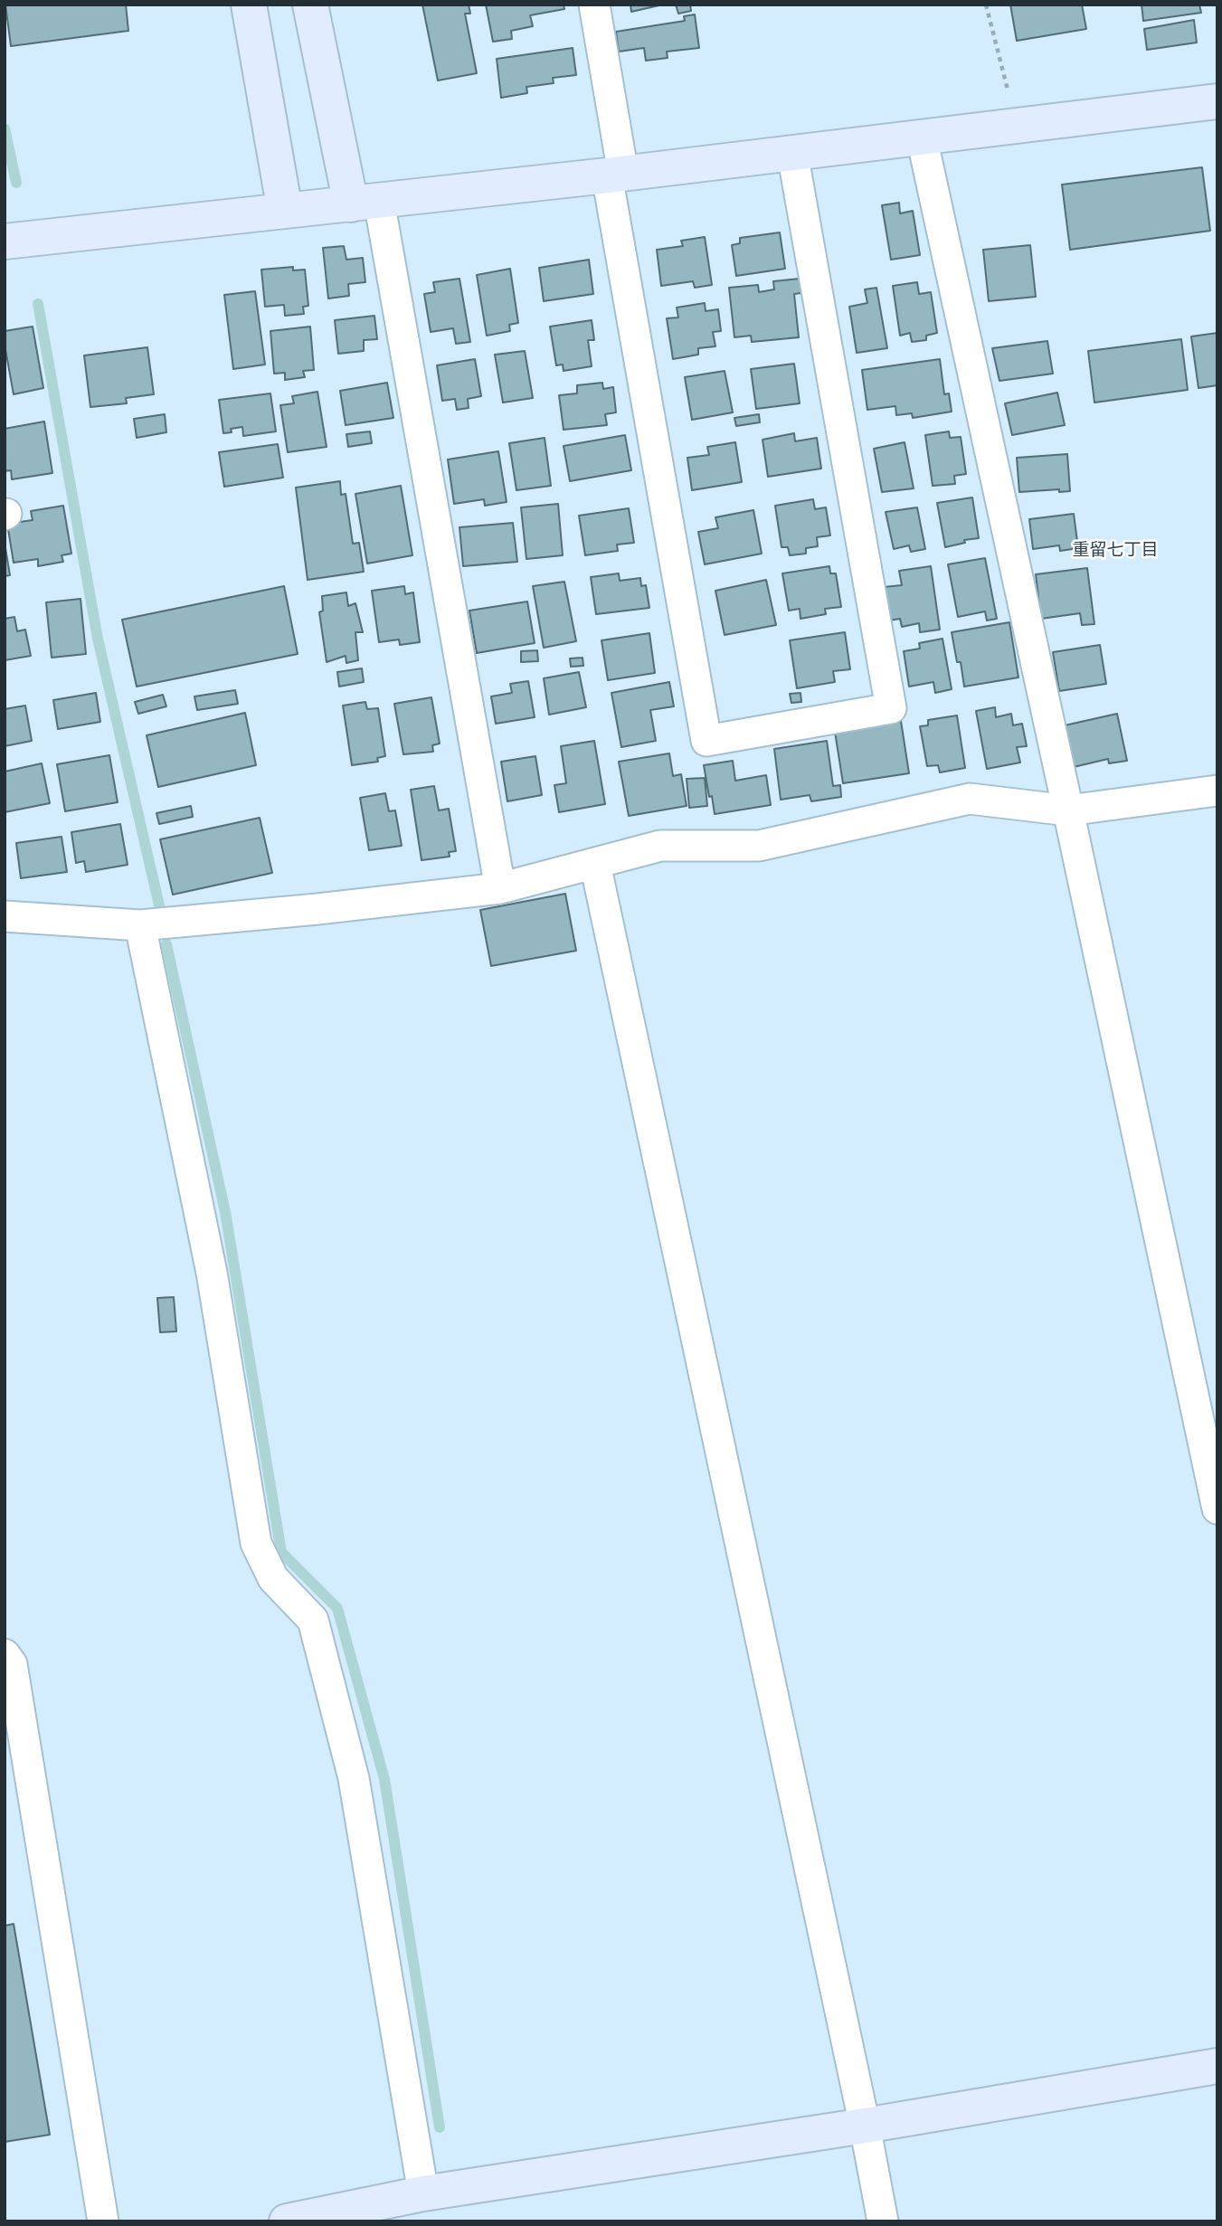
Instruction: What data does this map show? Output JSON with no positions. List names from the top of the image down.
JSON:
{
  "districts": ["重留七丁目"]
}
